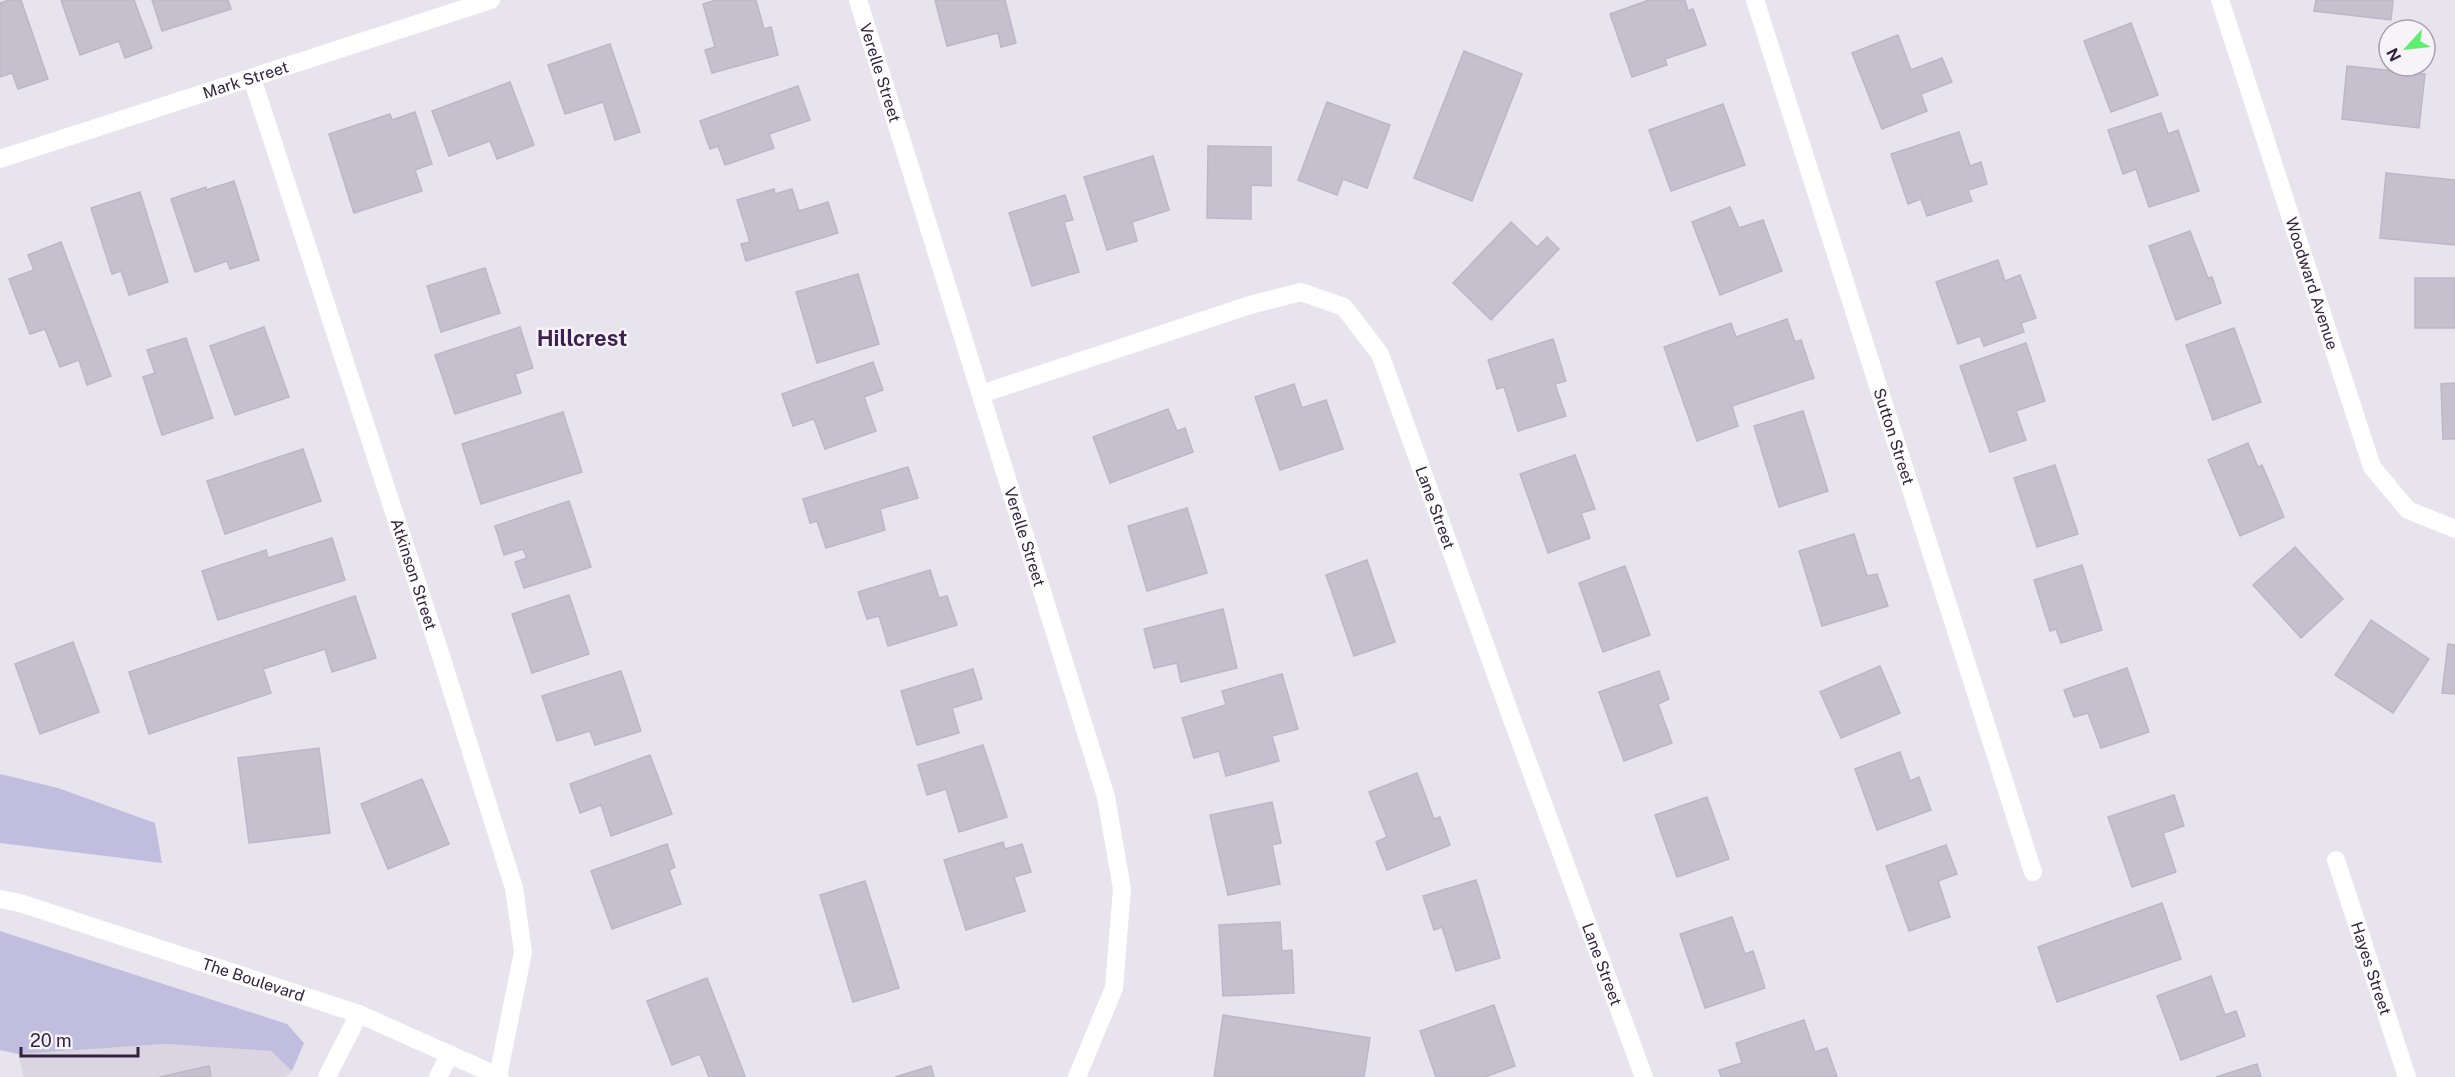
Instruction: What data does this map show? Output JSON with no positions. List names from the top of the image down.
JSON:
{
  "streets": {
    "street": [
      "Verelle Street",
      "Mark Street",
      "Woodward Avenue",
      "Sutton Street",
      "Lane Street",
      "Atkinson Street",
      "Hayes Street",
      "The Boulevard"
    ]
  },
  "crossings": [
    ["Verelle Street", "Lane Street"],
    ["Mark Street", "Atkinson Street"],
    ["Atkinson Street", "The Boulevard"]
  ],
  "districts": ["Hillcrest"],
  "scale_bar": "20 m",
  "north": "bottom left"
}
